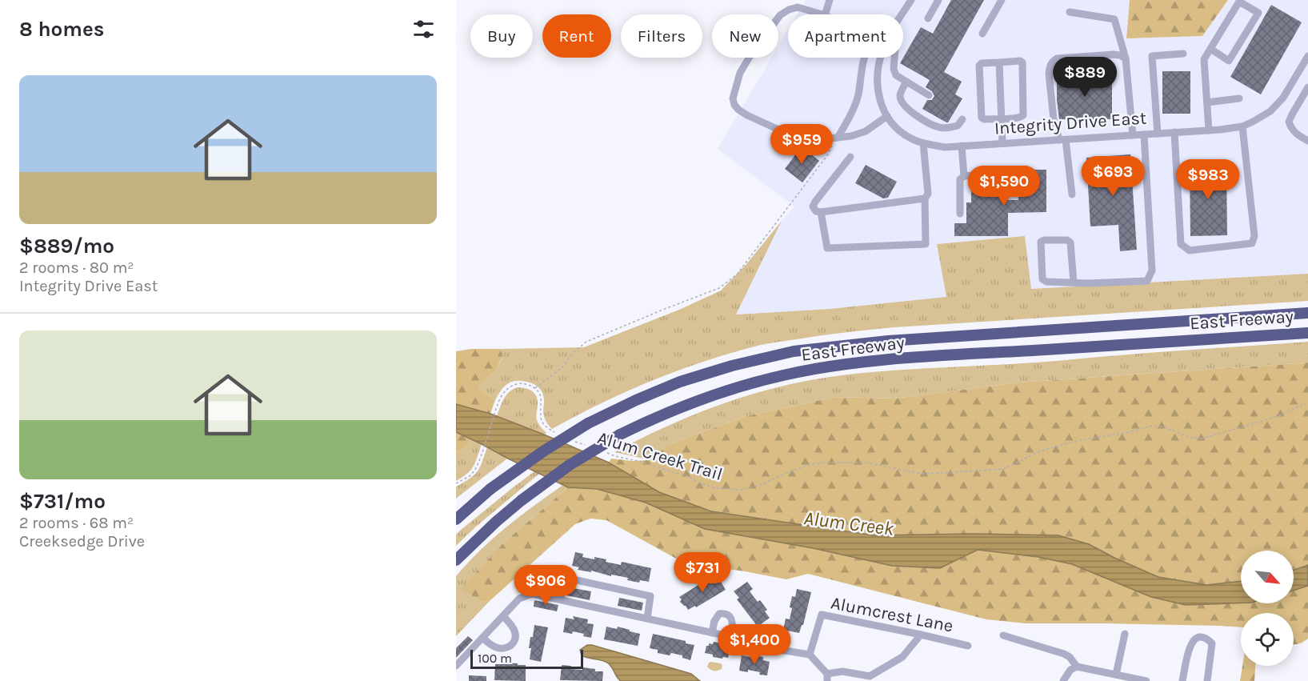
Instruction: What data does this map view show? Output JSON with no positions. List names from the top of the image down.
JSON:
{
  "streets": {
    "highway": ["East Freeway"],
    "street": ["Integrity Drive East", "Alumcrest Lane"],
    "path": ["Alum Creek Trail"]
  },
  "water": ["Alum Creek"],
  "scale_bar": "100 m",
  "north": "bottom right",
  "page": {
    "heading": "8 homes",
    "chip": [
      "Buy",
      "Rent",
      "Filters",
      "New",
      "Apartment"
    ],
    "price": [
      "$889",
      "$959",
      "$693",
      "$983",
      "$1,590",
      "$731",
      "$906",
      "$1,400"
    ],
    "list": [
      {
        "name": "$889/mo",
        "note": "2 rooms · 80 m² · Integrity Drive East"
      },
      {
        "name": "$731/mo",
        "note": "2 rooms · 68 m² · Creeksedge Drive"
      }
    ],
    "scale": "100 m"
  }
}
